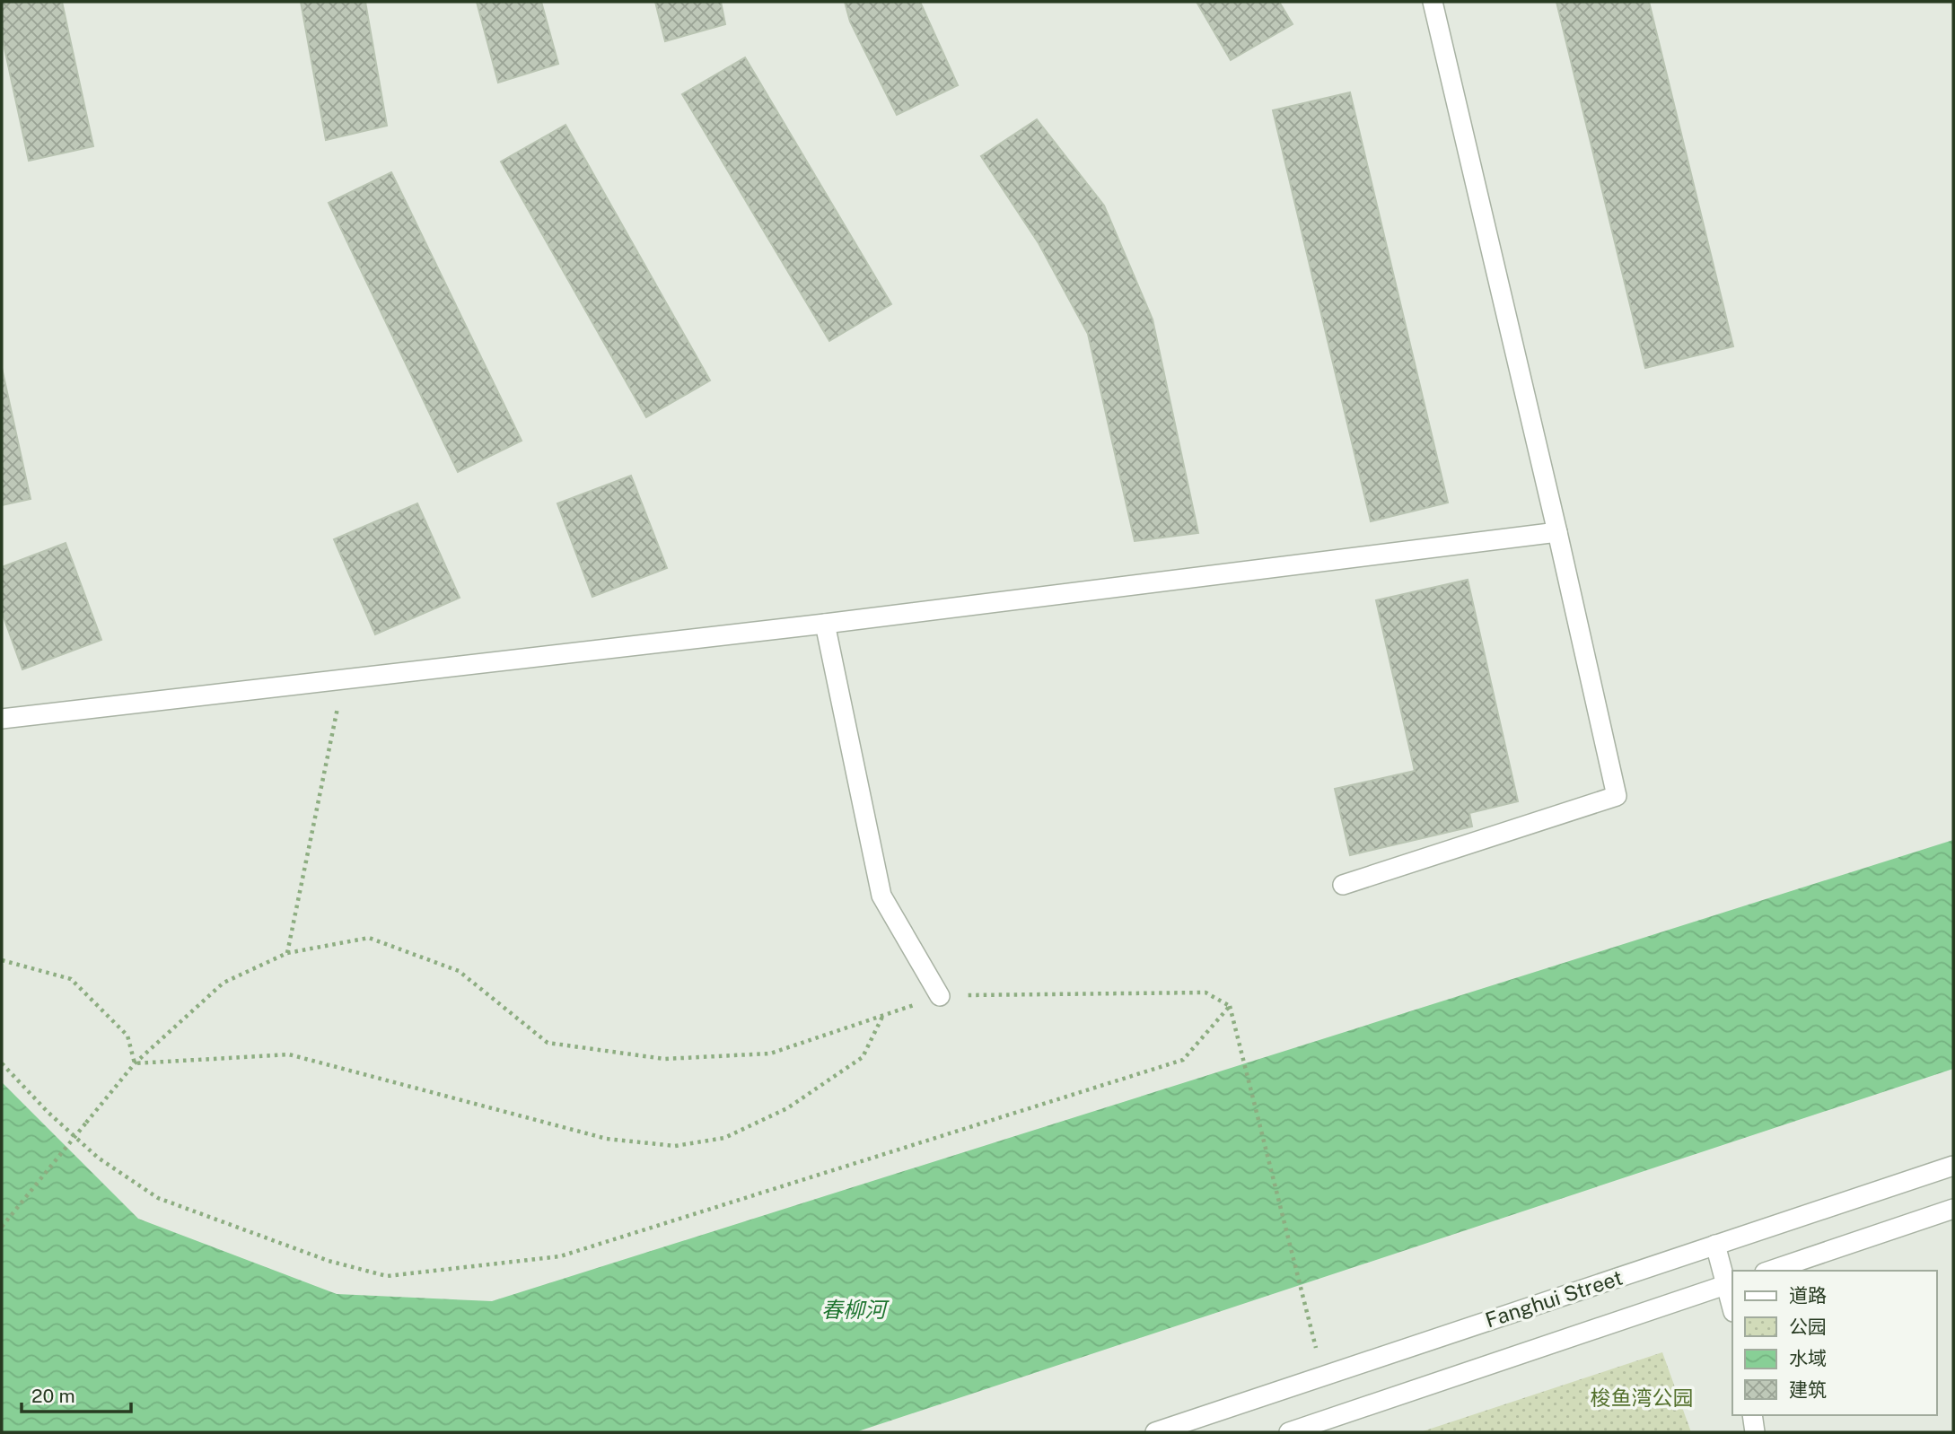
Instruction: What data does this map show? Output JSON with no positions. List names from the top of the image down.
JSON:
{
  "streets": {
    "street": ["Fanghui Street"]
  },
  "water": ["春柳河"],
  "parks": ["梭鱼湾公园"],
  "legend": [
    "道路",
    "公园",
    "水域",
    "建筑"
  ],
  "scale_bar": "20 m"
}
